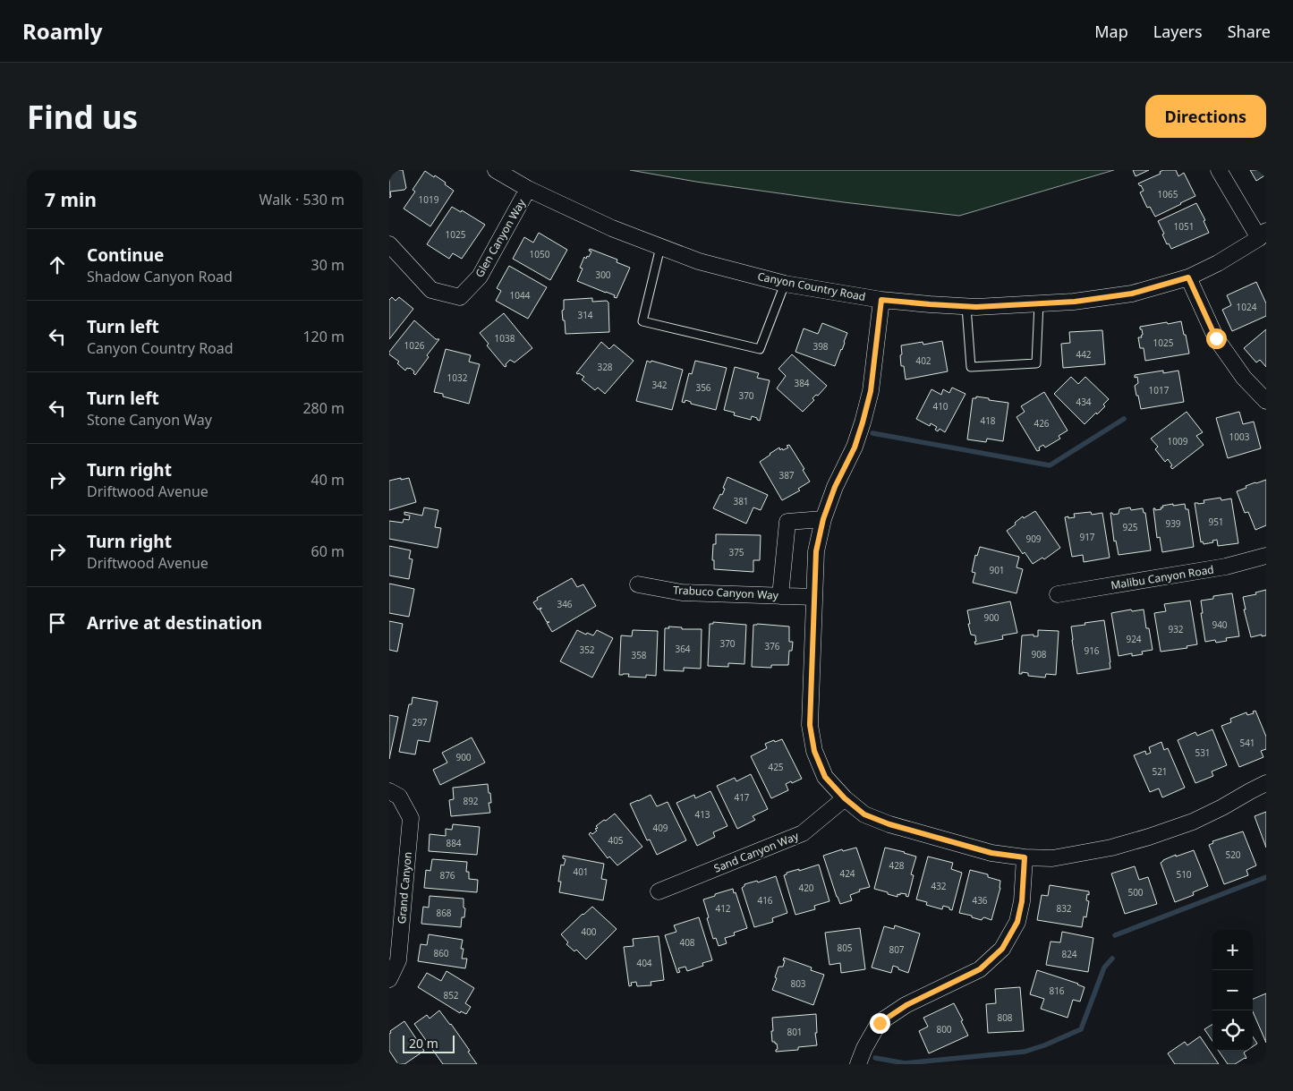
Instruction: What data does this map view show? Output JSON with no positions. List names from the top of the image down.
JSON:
{
  "streets": {
    "street": [
      "Glen Canyon Way",
      "Canyon Country Road",
      "Malibu Canyon Road",
      "Trabuco Canyon Way",
      "Sand Canyon Way",
      "Grand Canyon"
    ]
  },
  "crossings": [
    ["Glen Canyon Way", "Canyon Country Road"]
  ],
  "house_numbers": [
    "1065",
    "1019",
    "1051",
    "1025",
    "1050",
    "300",
    "1044",
    "1024",
    "314",
    "1038",
    "1025",
    "1026",
    "398",
    "442",
    "402",
    "328",
    "1032",
    "384",
    "342",
    "356",
    "1017",
    "370",
    "434",
    "410",
    "418",
    "426",
    "1003",
    "1009",
    "387",
    "381",
    "951",
    "939",
    "925",
    "917",
    "909",
    "375",
    "901",
    "346",
    "900",
    "940",
    "932",
    "924",
    "370",
    "376",
    "364",
    "352",
    "916",
    "908",
    "358",
    "297",
    "541",
    "531",
    "900",
    "425",
    "521",
    "417",
    "892",
    "413",
    "409",
    "405",
    "884",
    "520",
    "428",
    "401",
    "424",
    "510",
    "876",
    "432",
    "420",
    "500",
    "416",
    "436",
    "412",
    "832",
    "868",
    "400",
    "408",
    "805",
    "807",
    "860",
    "824",
    "404",
    "803",
    "816",
    "852",
    "808",
    "800",
    "801"
  ],
  "scale_bar": "20 m",
  "page": {
    "header": "Roamly",
    "nav": ["Map", "Layers", "Share"],
    "buttons": "Directions",
    "title": "Find us",
    "heading": ["7 min", "Walk · 530 m"],
    "list": [
      ["Continue", "Shadow Canyon Road", "30 m"],
      ["Turn left", "Canyon Country Road", "120 m"],
      ["Turn left", "Stone Canyon Way", "280 m"],
      ["Turn right", "Driftwood Avenue", "40 m"],
      ["Turn right", "Driftwood Avenue", "60 m"],
      "Arrive at destination"
    ],
    "map_buttons": ["+", "−"],
    "scale": "20 m"
  }
}
